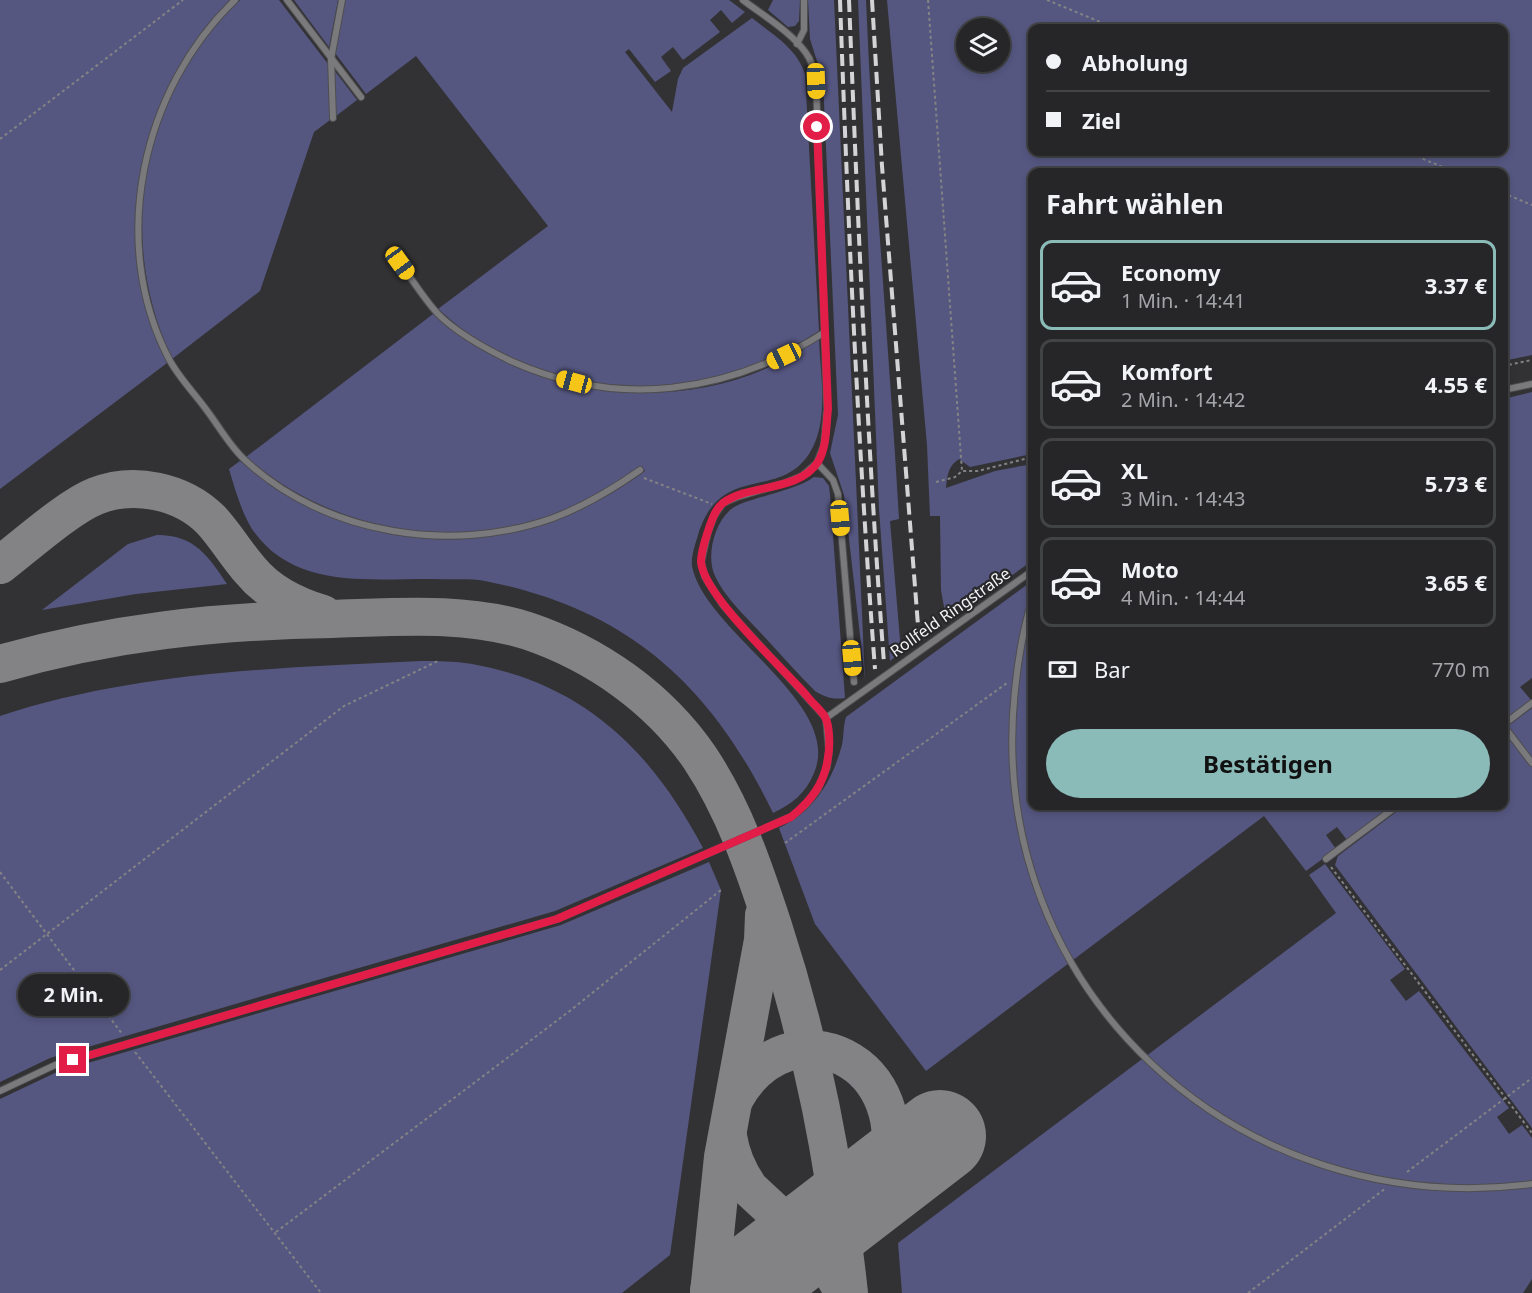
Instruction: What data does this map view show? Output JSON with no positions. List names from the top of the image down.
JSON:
{
  "streets": {
    "lane": ["Rollfeld Ringstraße"]
  },
  "page": {
    "banner": ["Abholung", "Ziel"],
    "heading": "Fahrt wählen",
    "list": [
      {
        "name": "Economy",
        "note": "1 Min. · 14:41",
        "value": "3.37 €"
      },
      {
        "name": "Komfort",
        "note": "2 Min. · 14:42",
        "value": "4.55 €"
      },
      {
        "name": "XL",
        "note": "3 Min. · 14:43",
        "value": "5.73 €"
      },
      {
        "name": "Moto",
        "note": "4 Min. · 14:44",
        "value": "3.65 €"
      }
    ],
    "pay": ["Bar", "770 m"],
    "buttons": "Bestätigen",
    "bubble": "2 Min."
  }
}
